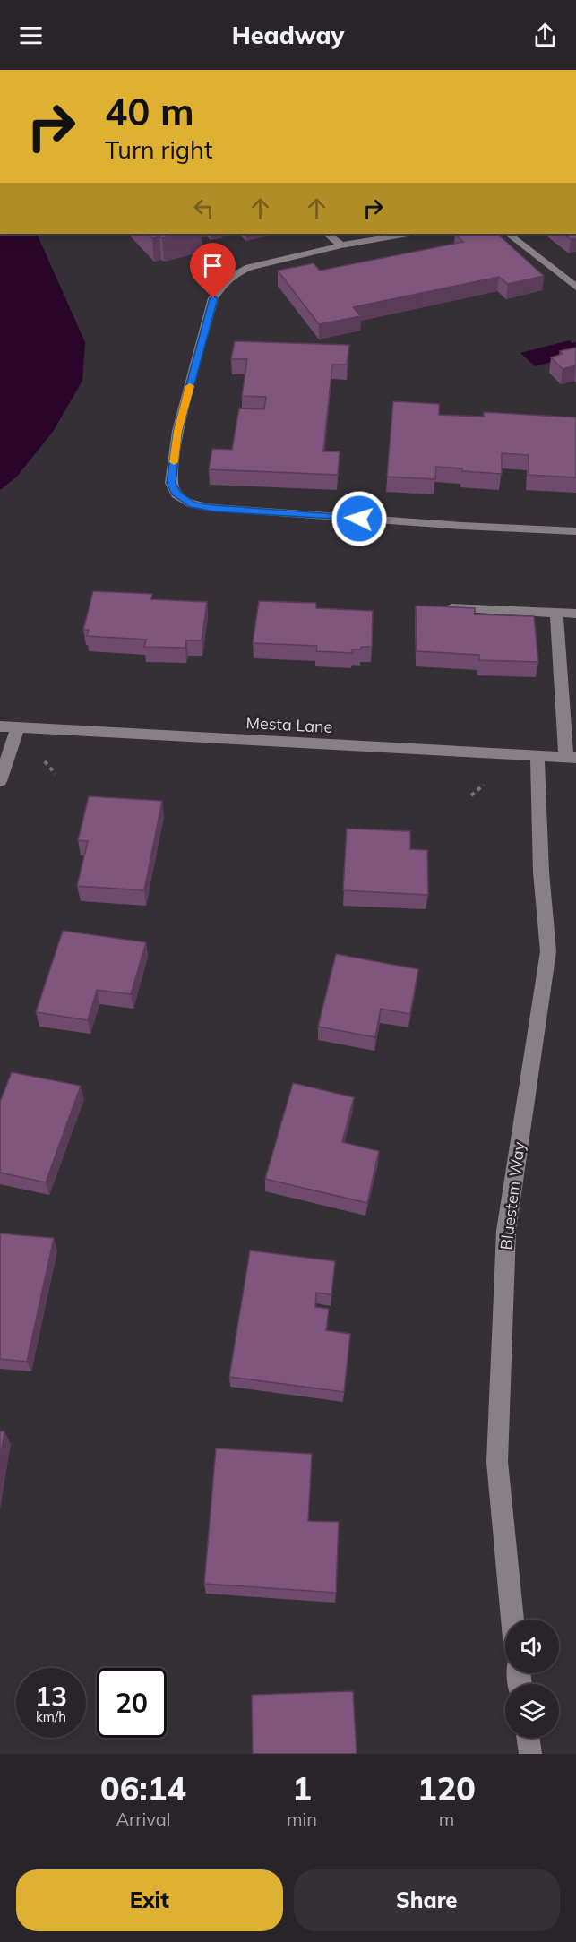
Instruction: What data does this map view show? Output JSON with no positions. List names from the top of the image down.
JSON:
{
  "streets": {
    "street": ["Mesta Lane", "Bluestem Way"]
  },
  "crossings": [
    ["Mesta Lane", "Bluestem Way"]
  ],
  "page": {
    "header": "Headway",
    "turn": ["40 m", "Turn right"],
    "speed": "13 km/h",
    "limit": "20",
    "eta": [
      "06:14",
      "Arrival",
      "1",
      "min",
      "120",
      "m"
    ],
    "buttons": ["Exit", "Share"]
  }
}
